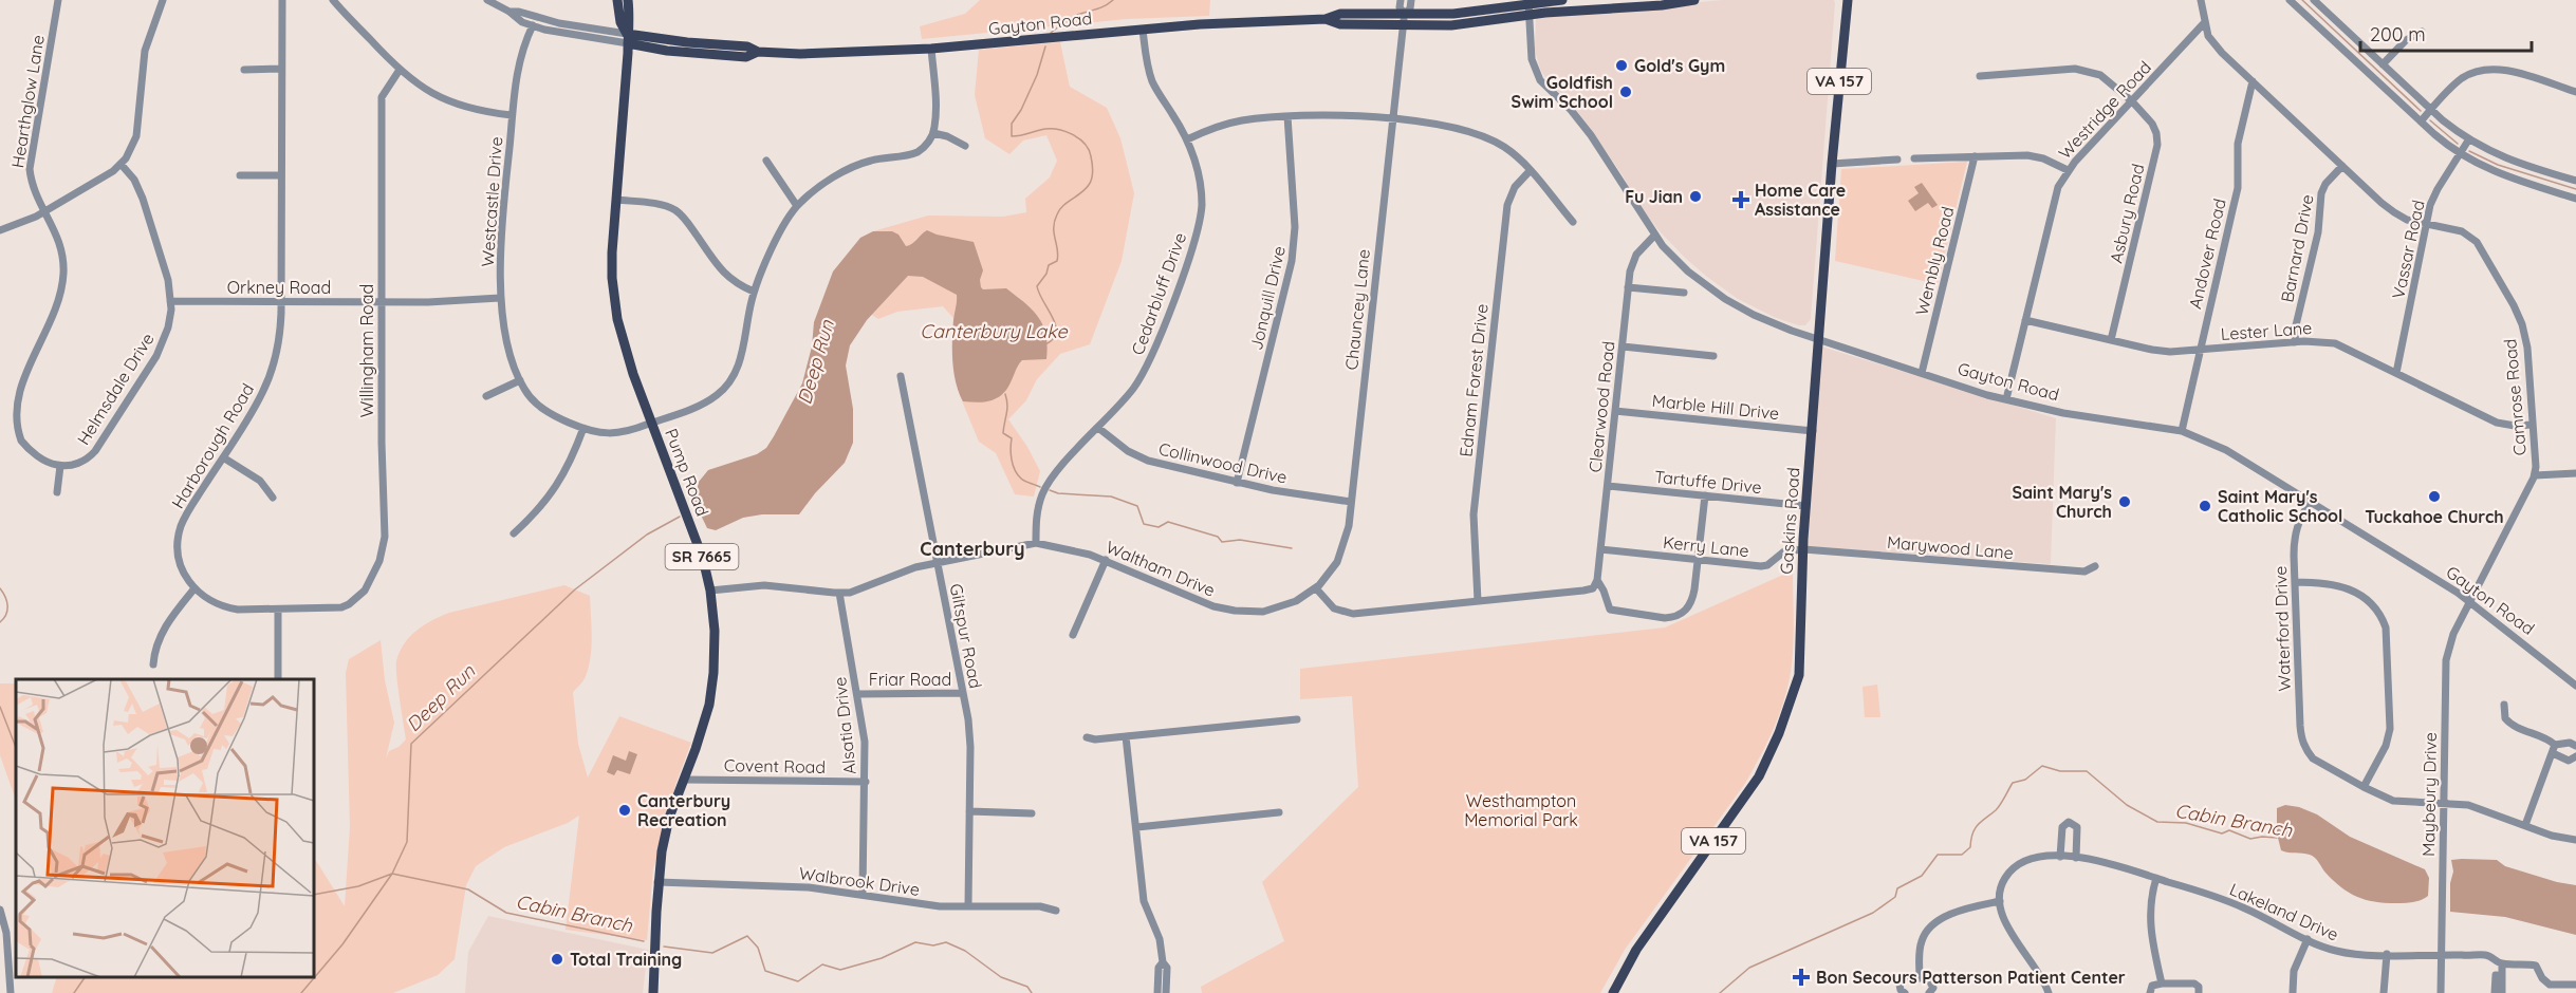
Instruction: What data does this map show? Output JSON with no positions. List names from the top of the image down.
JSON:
{
  "streets": {
    "main road": [
      "Gayton Road",
      "VA 157",
      "Pump Road",
      "Gaskins Road",
      "SR 7665"
    ],
    "street": [
      "Hearthglow Lane",
      "Westridge Road",
      "Westcastle Drive",
      "Asbury Road",
      "Barnard Drive",
      "Vassar Road",
      "Andover Road",
      "Wembly Road",
      "Orkney Road",
      "Cedarbluff Drive",
      "Jonquill Drive",
      "Chauncey Lane",
      "Lester Lane",
      "Willingham Road",
      "Ednam Forest Drive",
      "Helmsdale Drive",
      "Camrose Road",
      "Clearwood Road",
      "Marble Hill Drive",
      "Harborough Road",
      "Collinwood Drive",
      "Tartuffe Drive",
      "Kerry Lane",
      "Marywood Lane",
      "Waltham Drive",
      "Waterford Drive",
      "Giltspur Road",
      "Friar Road",
      "Alsatia Drive",
      "Covent Road",
      "Maybeury Drive",
      "Walbrook Drive",
      "Lakeland Drive"
    ]
  },
  "crossings": [
    ["Gayton Road", "Westridge Road"],
    ["Gayton Road", "Westcastle Drive"],
    ["Gayton Road", "Andover Road"],
    ["Gayton Road", "Wembly Road"],
    ["Gayton Road", "Cedarbluff Drive"],
    ["Gayton Road", "Chauncey Lane"],
    ["Gayton Road", "Camrose Road"],
    ["Gayton Road", "Clearwood Road"],
    ["Gayton Road", "Pump Road"],
    ["Gayton Road", "Gaskins Road"],
    ["Gayton Road", "Waterford Drive"],
    ["Gayton Road", "Maybeury Drive"],
    ["Westridge Road", "Asbury Road"],
    ["Westridge Road", "Lester Lane"],
    ["Westridge Road", "Camrose Road"],
    ["Westcastle Drive", "Orkney Road"],
    ["Westcastle Drive", "Pump Road"],
    ["Asbury Road", "Lester Lane"],
    ["Barnard Drive", "Lester Lane"],
    ["Barnard Drive", "Camrose Road"],
    ["Vassar Road", "Lester Lane"],
    ["Vassar Road", "Camrose Road"],
    ["Andover Road", "Lester Lane"],
    ["Andover Road", "Camrose Road"],
    ["Orkney Road", "Willingham Road"],
    ["Orkney Road", "Helmsdale Drive"],
    ["Orkney Road", "Harborough Road"],
    ["Cedarbluff Drive", "Collinwood Drive"],
    ["Cedarbluff Drive", "Waltham Drive"],
    ["Jonquill Drive", "Collinwood Drive"],
    ["Chauncey Lane", "Collinwood Drive"],
    ["Chauncey Lane", "Waltham Drive"],
    ["Lester Lane", "Camrose Road"],
    ["Willingham Road", "Harborough Road"],
    ["Ednam Forest Drive", "Clearwood Road"],
    ["Camrose Road", "Maybeury Drive"],
    ["Clearwood Road", "Marble Hill Drive"],
    ["Clearwood Road", "Tartuffe Drive"],
    ["Clearwood Road", "Kerry Lane"],
    ["Marble Hill Drive", "Gaskins Road"],
    ["Pump Road", "Waltham Drive"],
    ["Pump Road", "Covent Road"],
    ["Pump Road", "Walbrook Drive"],
    ["Tartuffe Drive", "Gaskins Road"],
    ["Gaskins Road", "Kerry Lane"],
    ["Gaskins Road", "Marywood Lane"],
    ["Kerry Lane", "Marywood Lane"],
    ["Waltham Drive", "Giltspur Road"],
    ["Waltham Drive", "Alsatia Drive"],
    ["Giltspur Road", "Friar Road"],
    ["Giltspur Road", "Walbrook Drive"],
    ["Friar Road", "Alsatia Drive"],
    ["Alsatia Drive", "Covent Road"],
    ["Alsatia Drive", "Walbrook Drive"],
    ["Maybeury Drive", "Lakeland Drive"]
  ],
  "districts": ["Canterbury"],
  "water": ["Canterbury Lake", "Deep Run", "Cabin Branch"],
  "parks": ["Westhampton Memorial Park"],
  "places": {
    "other": [
      "Gold's Gym",
      "Goldfish Swim School",
      "Fu Jian",
      "Tuckahoe Church",
      "Saint Mary's Church",
      "Saint Mary's Catholic School",
      "Canterbury Recreation",
      "Total Training"
    ],
    "health": ["Home Care Assistance", "Bon Secours Patterson Patient Center"]
  },
  "scale_bar": "200 m"
}
